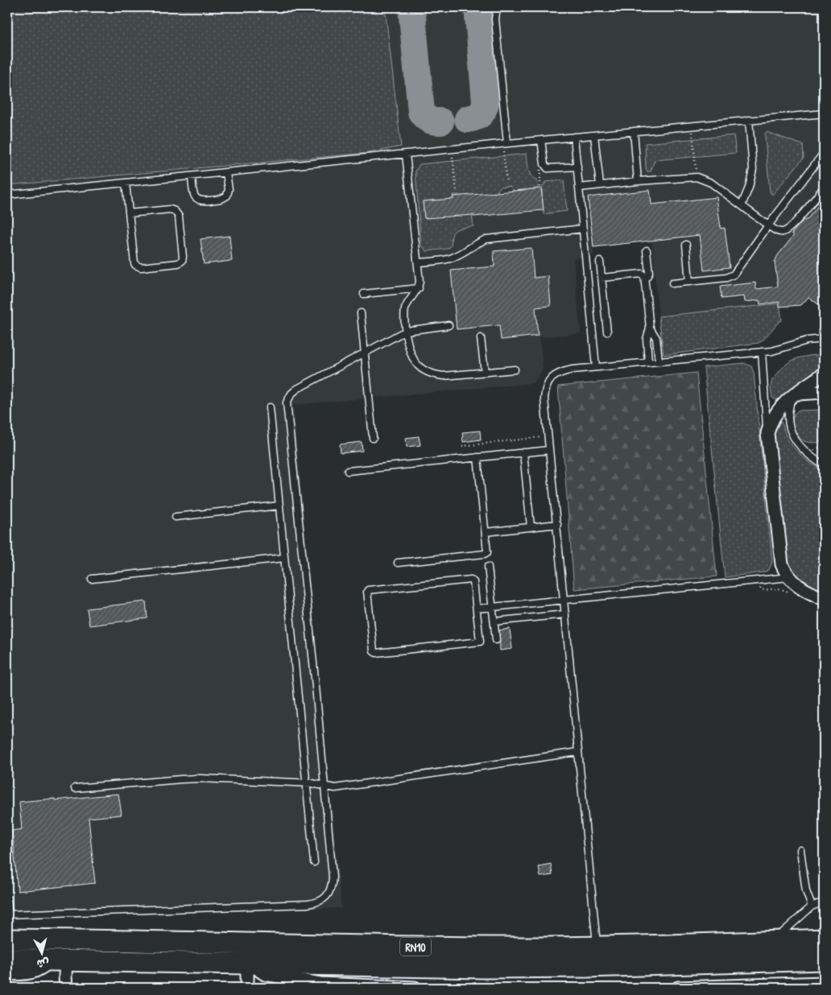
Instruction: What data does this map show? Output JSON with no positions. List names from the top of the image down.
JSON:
{
  "streets": {
    "highway": ["RN10"]
  },
  "north": "bottom"
}
